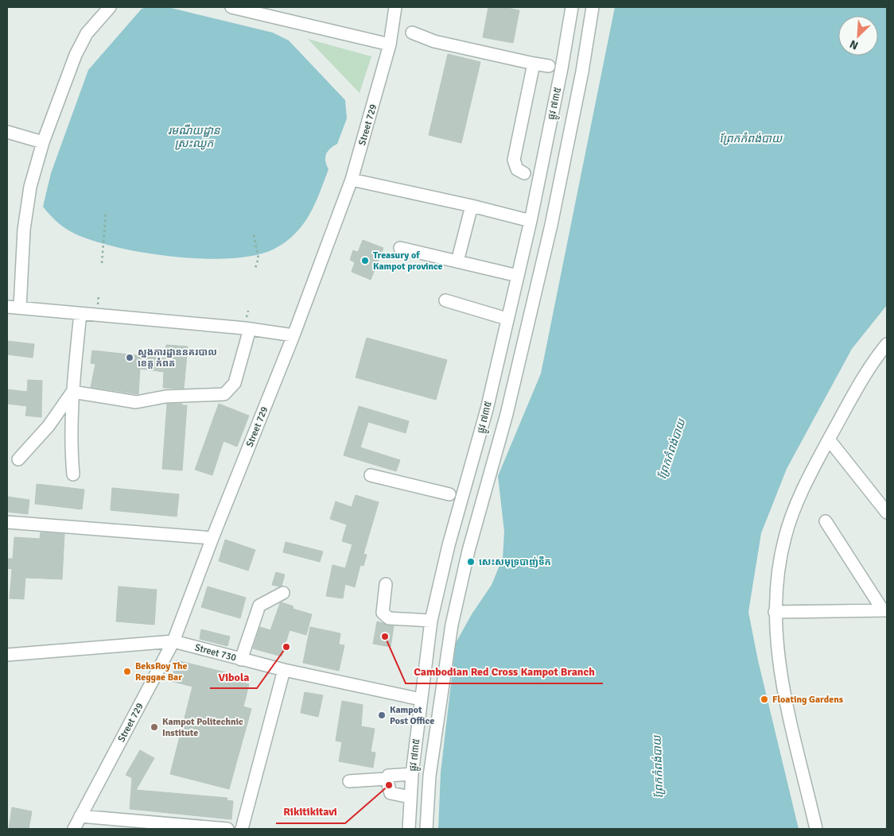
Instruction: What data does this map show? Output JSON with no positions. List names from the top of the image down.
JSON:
{
  "streets": {
    "street": ["ផ្លូវ ៧៣៥", "Street 729", "Street 730"]
  },
  "crossings": [
    ["ផ្លូវ ៧៣៥", "Street 730"],
    ["Street 729", "Street 730"]
  ],
  "water": ["រមណីយដ្ឋាន ស្រះឈូក", "ព្រែកកំពង់បាយ"],
  "places": [
    "Treasury of Kampot province",
    "ស្នងការដ្ឋាននគរបាល ខេត្ត កំពត",
    "សេះសមុទ្របាញ់ទឹក",
    "Cambodian Red Cross Kampot Branch",
    "Vibola",
    "BeksRoy The Reggae Bar",
    "Floating Gardens",
    "Kampot Post Office",
    "Kampot Politechnic Institute",
    "Rikitikitavi"
  ],
  "north": "bottom left"
}
